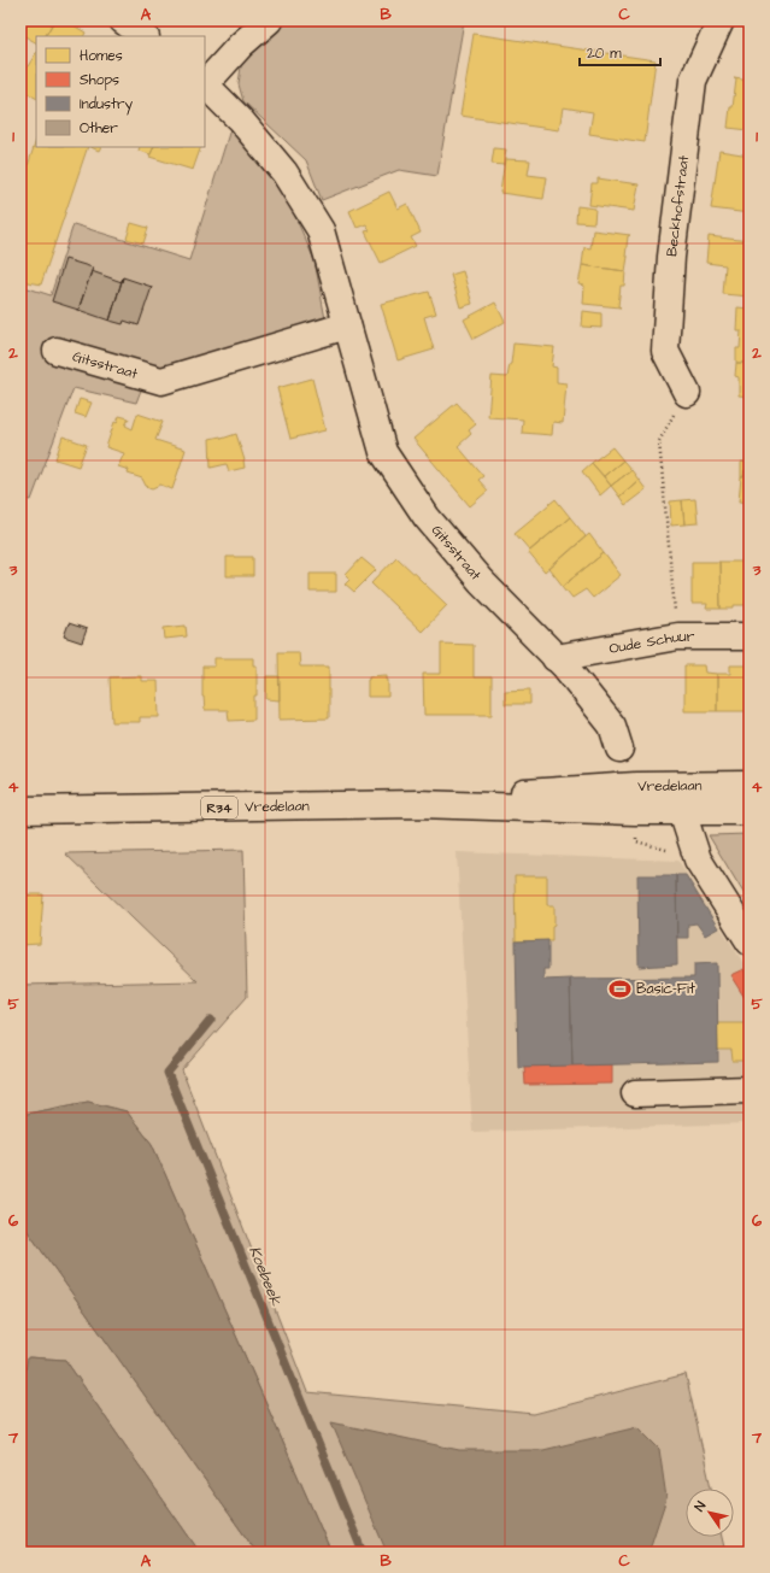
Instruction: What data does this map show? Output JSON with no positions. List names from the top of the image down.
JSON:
{
  "streets": {
    "street": [
      "Beckhofstraat",
      "Gitsstraat",
      "Oude Schuur",
      "Vredelaan",
      "R34"
    ]
  },
  "crossings": [
    ["Gitsstraat", "Oude Schuur"]
  ],
  "water": ["Koebeek"],
  "places": {
    "sports": ["Basic-Fit"]
  },
  "legend": [
    "Homes",
    "Shops",
    "Industry",
    "Other"
  ],
  "scale_bar": "20 m",
  "north": "top left",
  "grid": {
    "columns": ["A", "B", "C"],
    "rows": [
      "1",
      "2",
      "3",
      "4",
      "5",
      "6",
      "7"
    ]
  }
}
